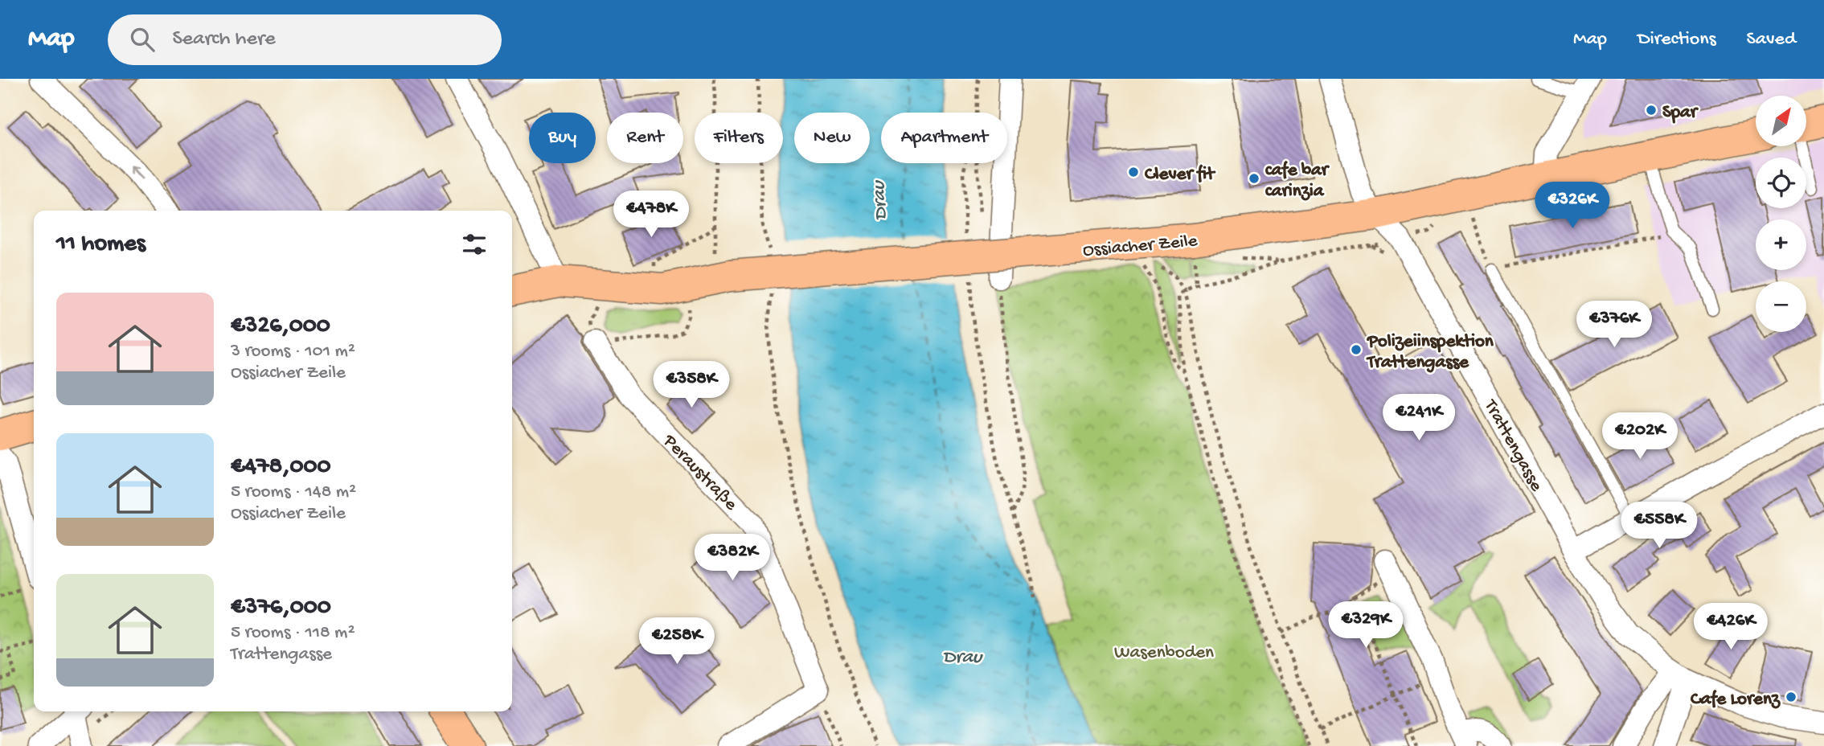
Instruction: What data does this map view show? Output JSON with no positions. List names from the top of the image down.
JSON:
{
  "streets": {
    "main road": ["Ossiacher Zeile"],
    "street": ["Trattengasse", "Peraustraße"]
  },
  "crossings": [
    ["Ossiacher Zeile", "Trattengasse"]
  ],
  "water": ["Drau"],
  "parks": ["Wasenboden"],
  "places": [
    "Spar",
    "Clever fit",
    "cafe bar carinzia",
    "Polizeiinspektion Trattengasse",
    "Cafe Lorenz"
  ],
  "north": "top right",
  "page": {
    "header": "Map",
    "search": "Search here",
    "nav": ["Map", "Directions", "Saved"],
    "map_buttons": ["+", "−"],
    "chip": [
      "Buy",
      "Rent",
      "Filters",
      "New",
      "Apartment"
    ],
    "price": [
      "€326K",
      "€478K",
      "€376K",
      "€358K",
      "€241K",
      "€202K",
      "€558K",
      "€382K",
      "€329K",
      "€426K",
      "€258K"
    ],
    "heading": "11 homes",
    "list": [
      {
        "name": "€326,000",
        "note": "3 rooms · 101 m² · Ossiacher Zeile"
      },
      {
        "name": "€478,000",
        "note": "5 rooms · 148 m² · Ossiacher Zeile"
      },
      {
        "name": "€376,000",
        "note": "5 rooms · 118 m² · Trattengasse"
      }
    ]
  }
}
